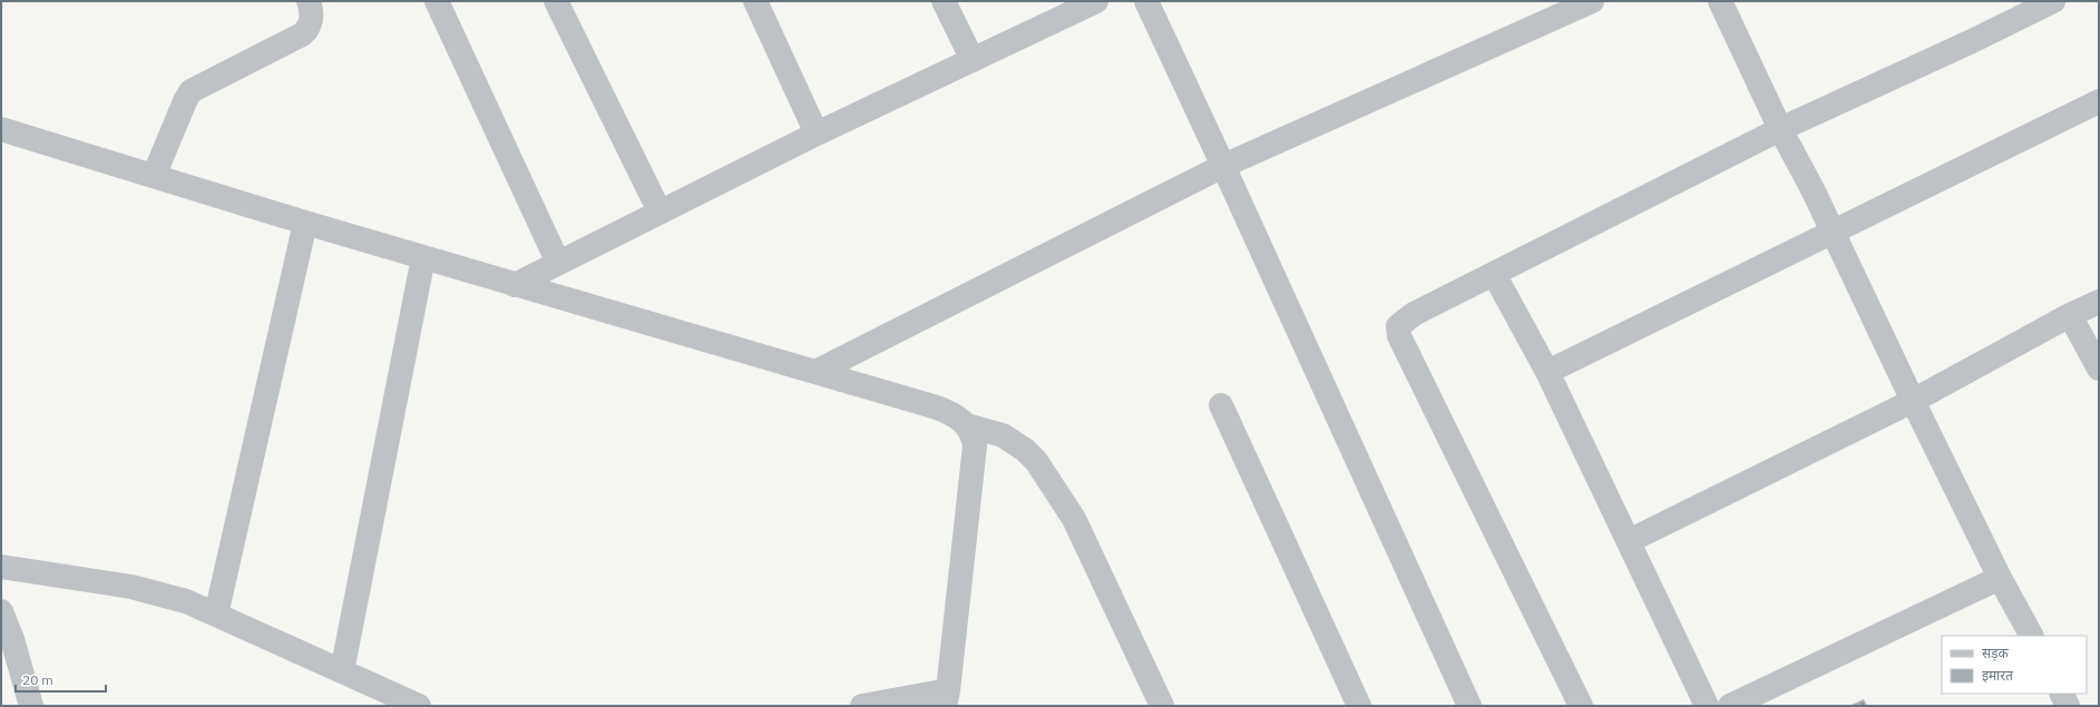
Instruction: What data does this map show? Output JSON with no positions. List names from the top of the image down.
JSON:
{
  "legend": ["सड़क", "इमारत"],
  "scale_bar": "20 m"
}
